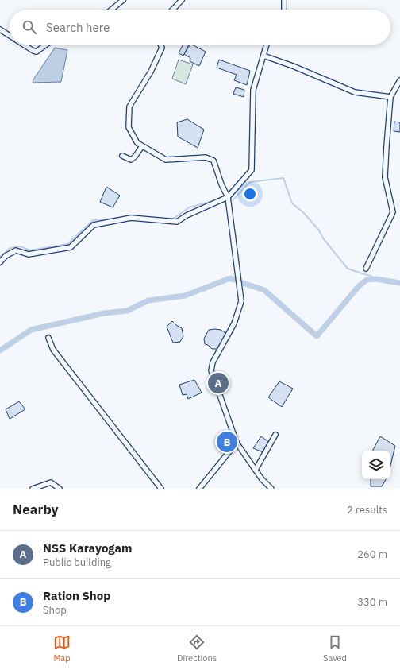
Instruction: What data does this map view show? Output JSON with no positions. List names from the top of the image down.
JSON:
{
  "page": {
    "search": "Search here",
    "pins": ["A", "B"],
    "heading": ["Nearby", "2 results"],
    "list": [
      {
        "mark": "A",
        "name": "NSS Karayogam",
        "note": "Public building",
        "value": "260 m"
      },
      {
        "mark": "B",
        "name": "Ration Shop",
        "note": "Shop",
        "value": "330 m"
      }
    ],
    "nav": ["Map", "Directions", "Saved"]
  }
}
